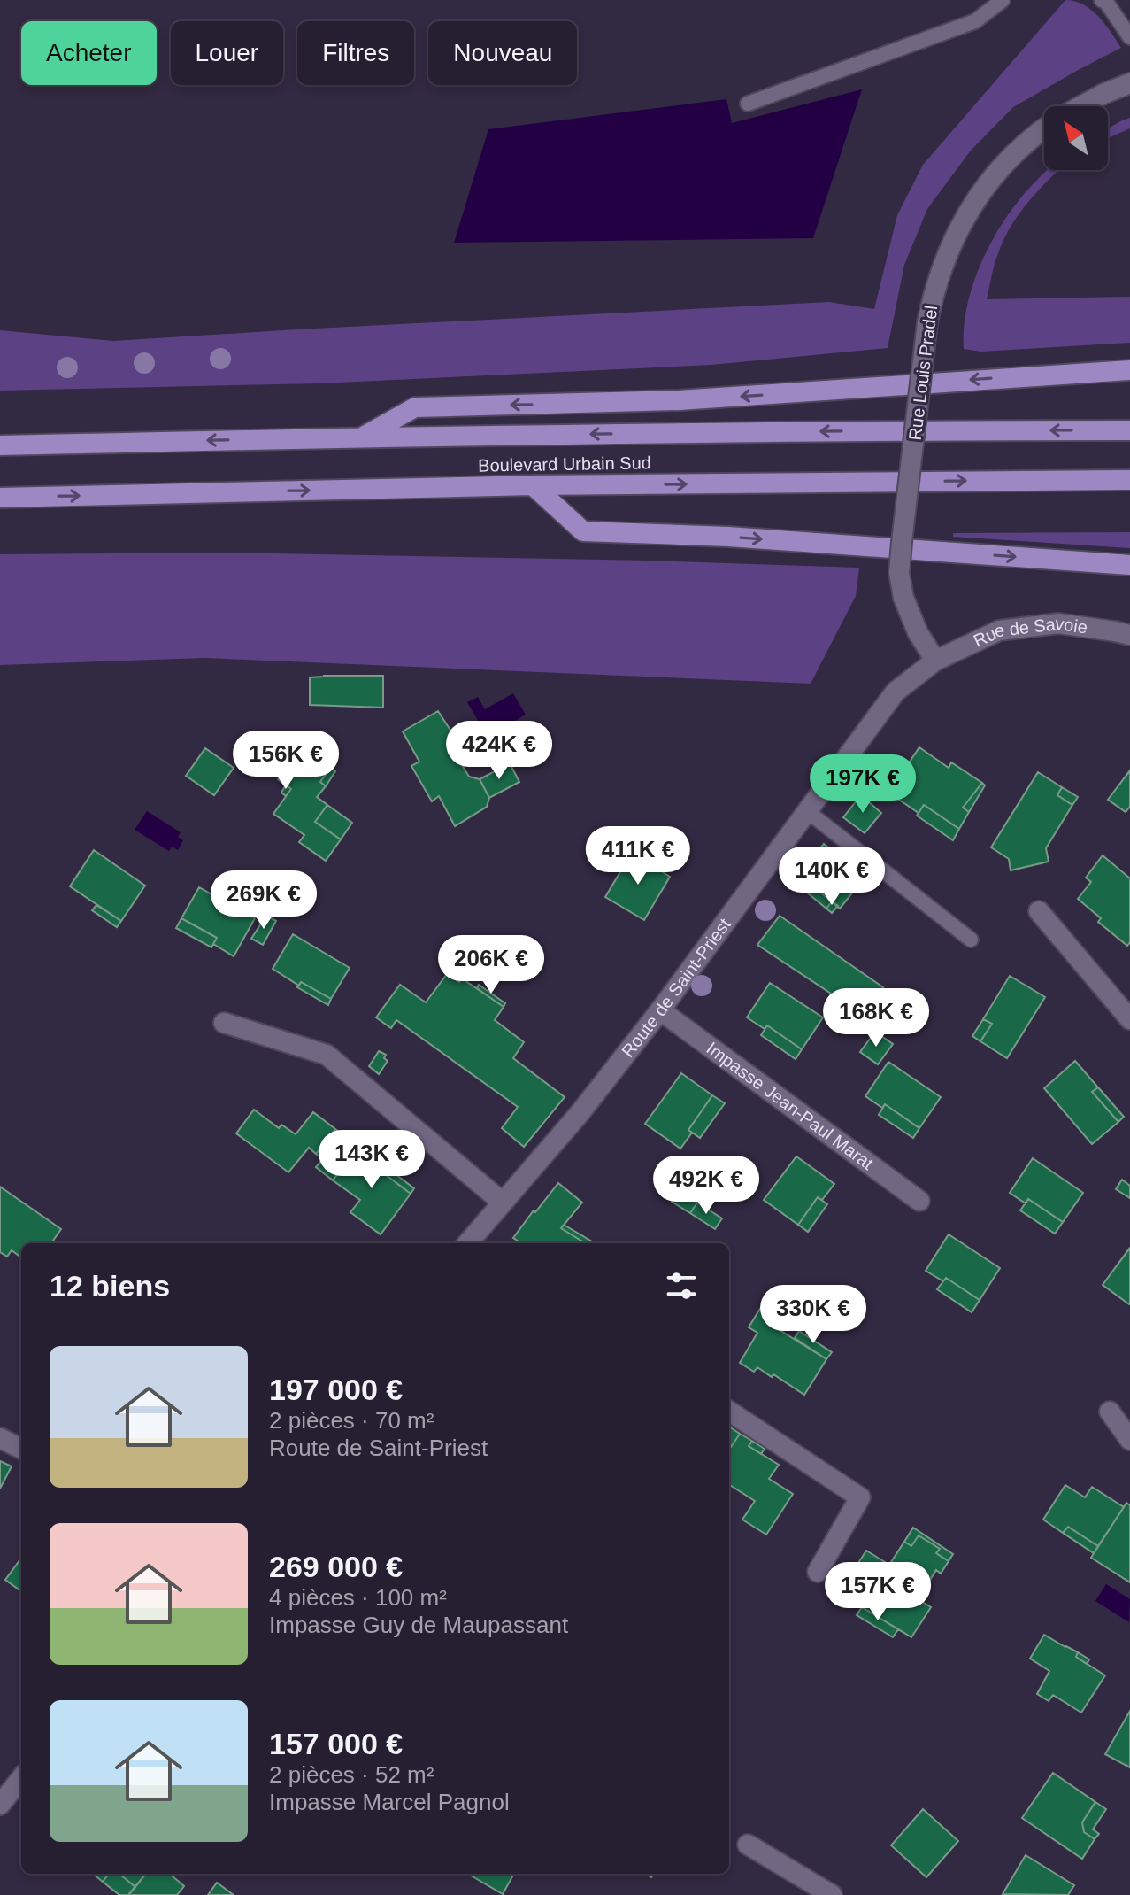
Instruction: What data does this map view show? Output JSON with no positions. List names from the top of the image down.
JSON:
{
  "streets": {
    "highway": ["Boulevard Urbain Sud"],
    "street": [
      "Rue Louis Pradel",
      "Rue de Savoie",
      "Route de Saint-Priest",
      "Impasse Jean-Paul Marat"
    ]
  },
  "crossings": [
    ["Rue Louis Pradel", "Rue de Savoie"],
    ["Rue Louis Pradel", "Route de Saint-Priest"],
    ["Rue de Savoie", "Route de Saint-Priest"],
    ["Route de Saint-Priest", "Impasse Jean-Paul Marat"]
  ],
  "north": "top left",
  "page": {
    "chip": [
      "Acheter",
      "Louer",
      "Filtres",
      "Nouveau"
    ],
    "price": [
      "424K €",
      "156K €",
      "197K €",
      "411K €",
      "140K €",
      "269K €",
      "206K €",
      "168K €",
      "143K €",
      "492K €",
      "330K €",
      "157K €"
    ],
    "heading": "12 biens",
    "list": [
      {
        "name": "197 000 €",
        "note": "2 pièces · 70 m² · Route de Saint-Priest"
      },
      {
        "name": "269 000 €",
        "note": "4 pièces · 100 m² · Impasse Guy de Maupassant"
      },
      {
        "name": "157 000 €",
        "note": "2 pièces · 52 m² · Impasse Marcel Pagnol"
      }
    ]
  }
}
